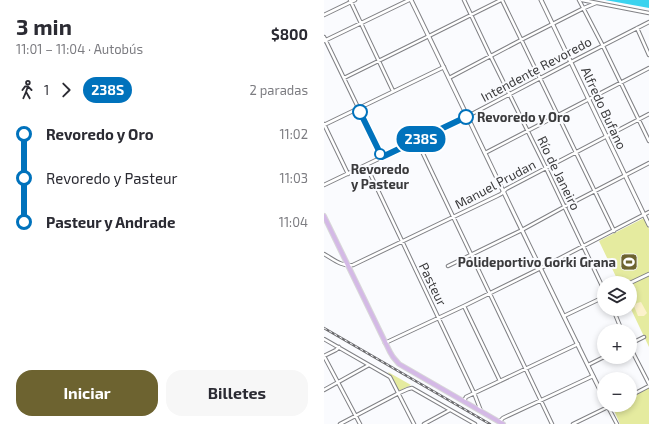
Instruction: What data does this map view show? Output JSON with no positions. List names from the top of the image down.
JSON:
{
  "streets": {
    "street": [
      "Intendente Revoredo",
      "Alfredo Bufano",
      "Río de Janeiro",
      "Manuel Prudan",
      "Pasteur"
    ]
  },
  "crossings": [
    ["Intendente Revoredo", "Alfredo Bufano"],
    ["Intendente Revoredo", "Río de Janeiro"],
    ["Intendente Revoredo", "Pasteur"],
    ["Alfredo Bufano", "Manuel Prudan"],
    ["Río de Janeiro", "Manuel Prudan"],
    ["Manuel Prudan", "Pasteur"]
  ],
  "places": {
    "other": ["Revoredo y Oro", "Revoredo y Pasteur"],
    "sports": ["Polideportivo Gorki Grana"]
  },
  "lines": ["bus line 238S"],
  "page": {
    "heading": ["3 min", "11:01 – 11:04 · Autobús", "$800"],
    "on_map": "238S",
    "legs": ["1", "238S", "2 paradas"],
    "list": [
      {
        "name": "Revoredo y Oro",
        "value": "11:02"
      },
      {
        "name": "Revoredo y Pasteur",
        "value": "11:03"
      },
      {
        "name": "Pasteur y Andrade",
        "value": "11:04"
      }
    ],
    "map_buttons": ["+", "−"],
    "buttons": ["Iniciar", "Billetes"]
  }
}
